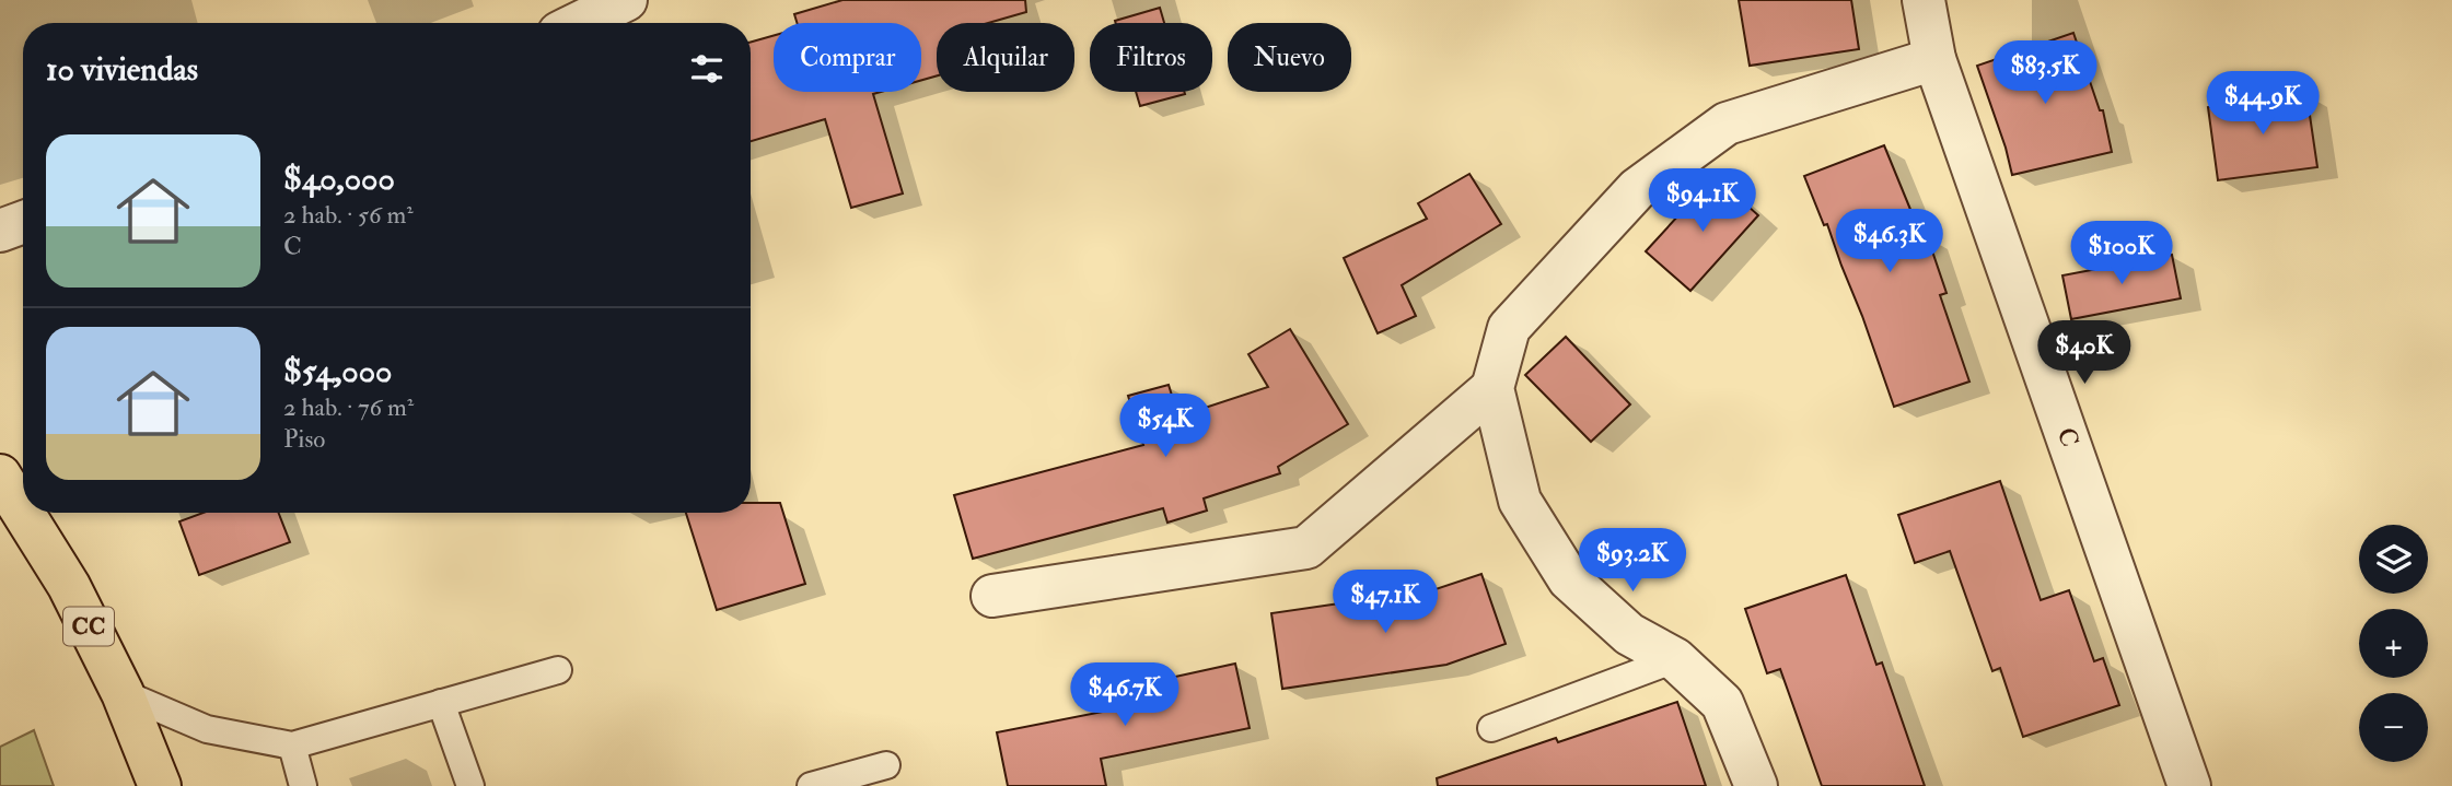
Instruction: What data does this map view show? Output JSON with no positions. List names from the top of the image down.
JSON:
{
  "streets": {
    "main road": ["CC"],
    "street": ["C"]
  },
  "page": {
    "chip": [
      "Comprar",
      "Alquilar",
      "Filtros",
      "Nuevo"
    ],
    "heading": "10 viviendas",
    "price": [
      "$83.5K",
      "$44.9K",
      "$94.1K",
      "$46.3K",
      "$100K",
      "$40K",
      "$54K",
      "$93.2K",
      "$47.1K",
      "$46.7K"
    ],
    "list": [
      {
        "name": "$40,000",
        "note": "2 hab. · 56 m² · C"
      },
      {
        "name": "$54,000",
        "note": "2 hab. · 76 m² · Piso"
      }
    ],
    "map_buttons": ["+", "−"]
  }
}
